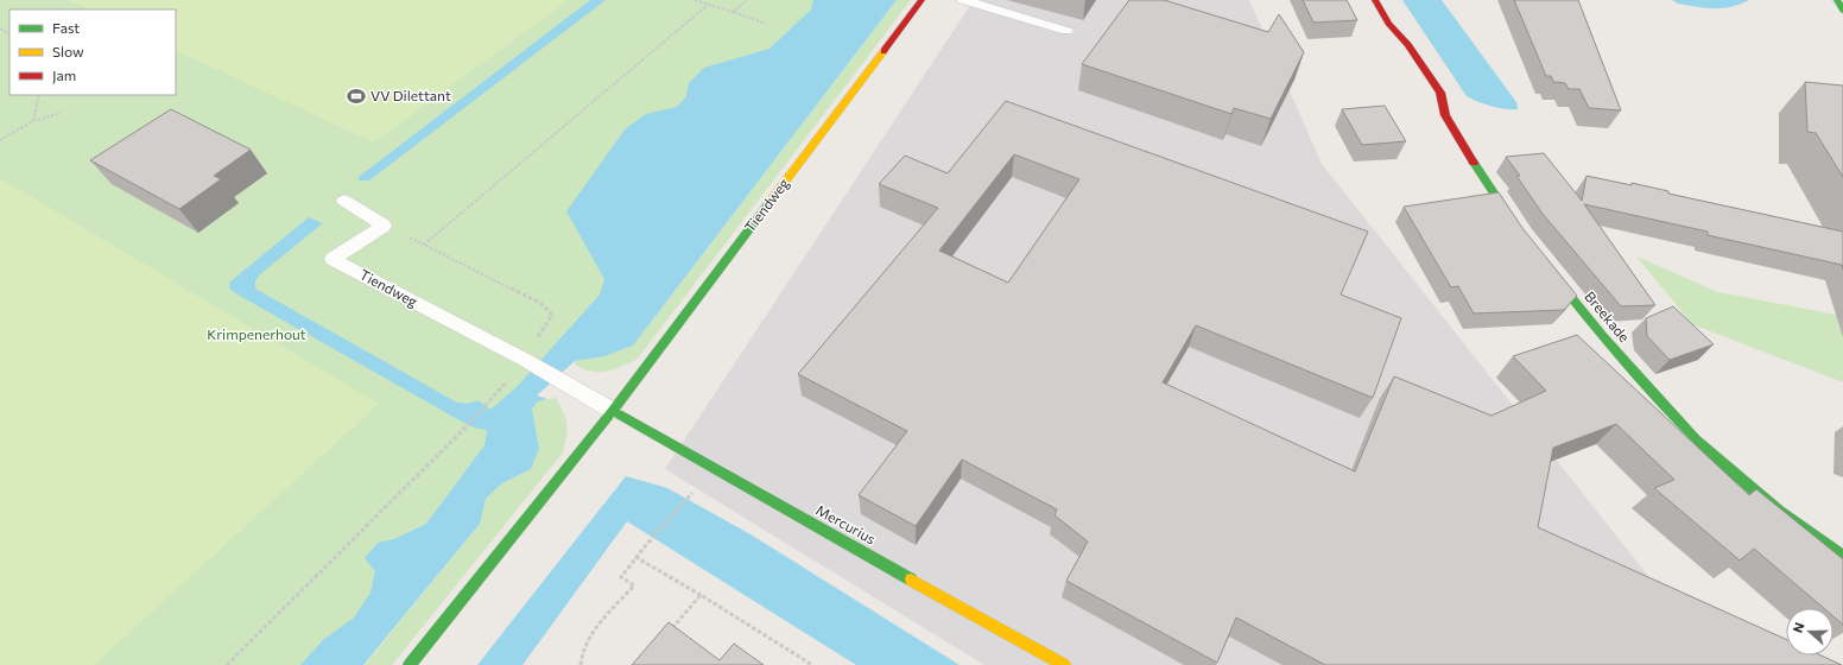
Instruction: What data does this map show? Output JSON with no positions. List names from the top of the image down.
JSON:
{
  "streets": {
    "street": ["Tiendweg", "Breekade", "Mercurius"]
  },
  "crossings": [
    ["Tiendweg", "Mercurius"]
  ],
  "parks": ["Krimpenerhout"],
  "places": {
    "sports": ["VV Dilettant"]
  },
  "legend": ["Fast", "Slow", "Jam"],
  "north": "left"
}
